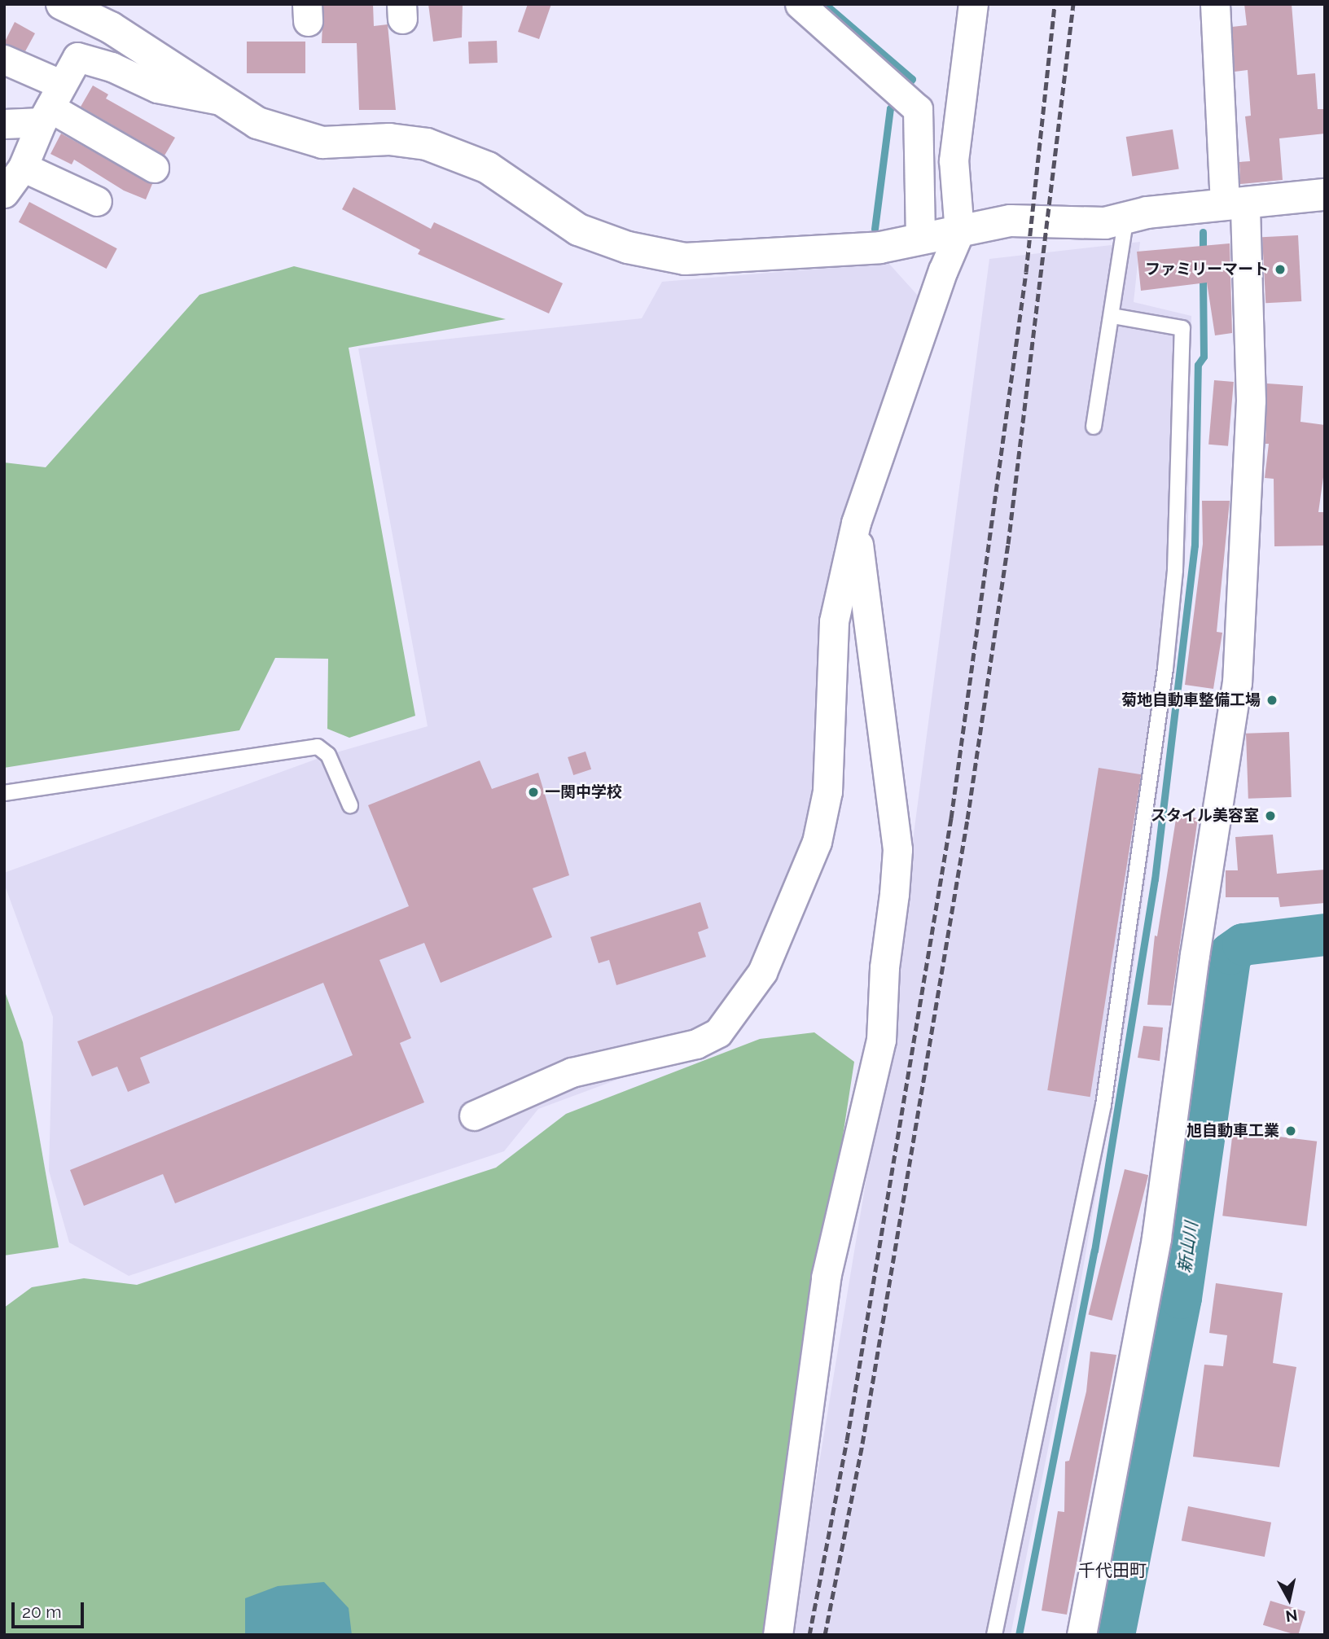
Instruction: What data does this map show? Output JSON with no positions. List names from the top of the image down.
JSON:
{
  "districts": ["千代田町"],
  "water": ["新山川"],
  "places": [
    "ファミリーマート",
    "菊地自動車整備工場",
    "一関中学校",
    "スタイル美容室",
    "旭自動車工業"
  ],
  "scale_bar": "20 m",
  "north": "bottom"
}
